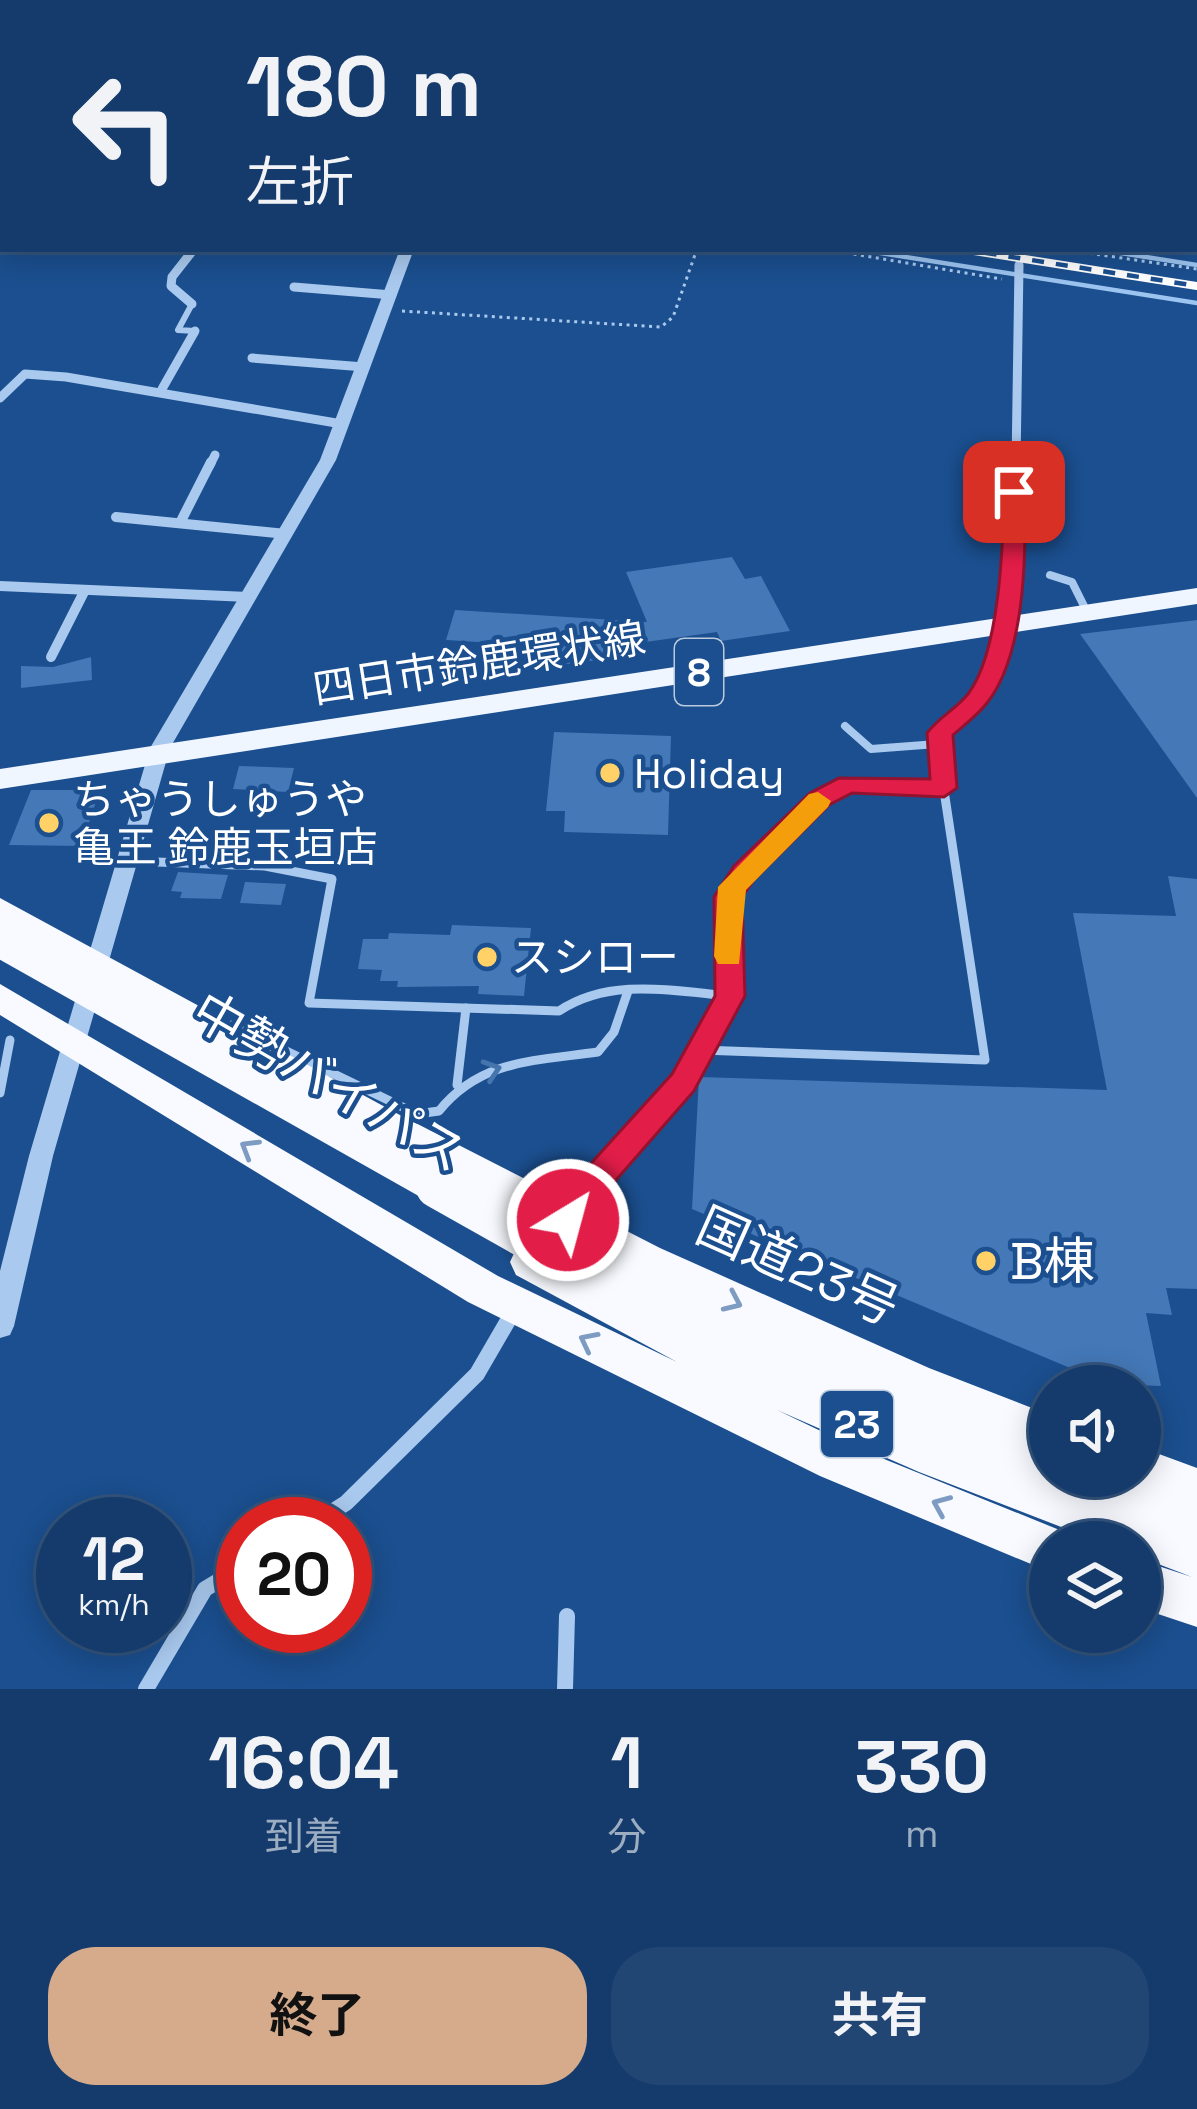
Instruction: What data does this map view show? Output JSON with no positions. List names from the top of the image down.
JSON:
{
  "streets": {
    "highway": ["中勢バイパス", "国道23号", "23"],
    "main road": ["四日市鈴鹿環状線", "8"]
  },
  "crossings": [
    ["中勢バイパス", "国道23号"]
  ],
  "places": [
    "Holiday",
    "ちゃうしゅうや 亀王 鈴鹿玉垣店",
    "スシロー",
    "B棟"
  ],
  "page": {
    "turn": ["180 m", "左折"],
    "speed": "12 km/h",
    "limit": "20",
    "eta": [
      "16:04",
      "到着",
      "1",
      "分",
      "330",
      "m"
    ],
    "buttons": ["終了", "共有"]
  }
}
